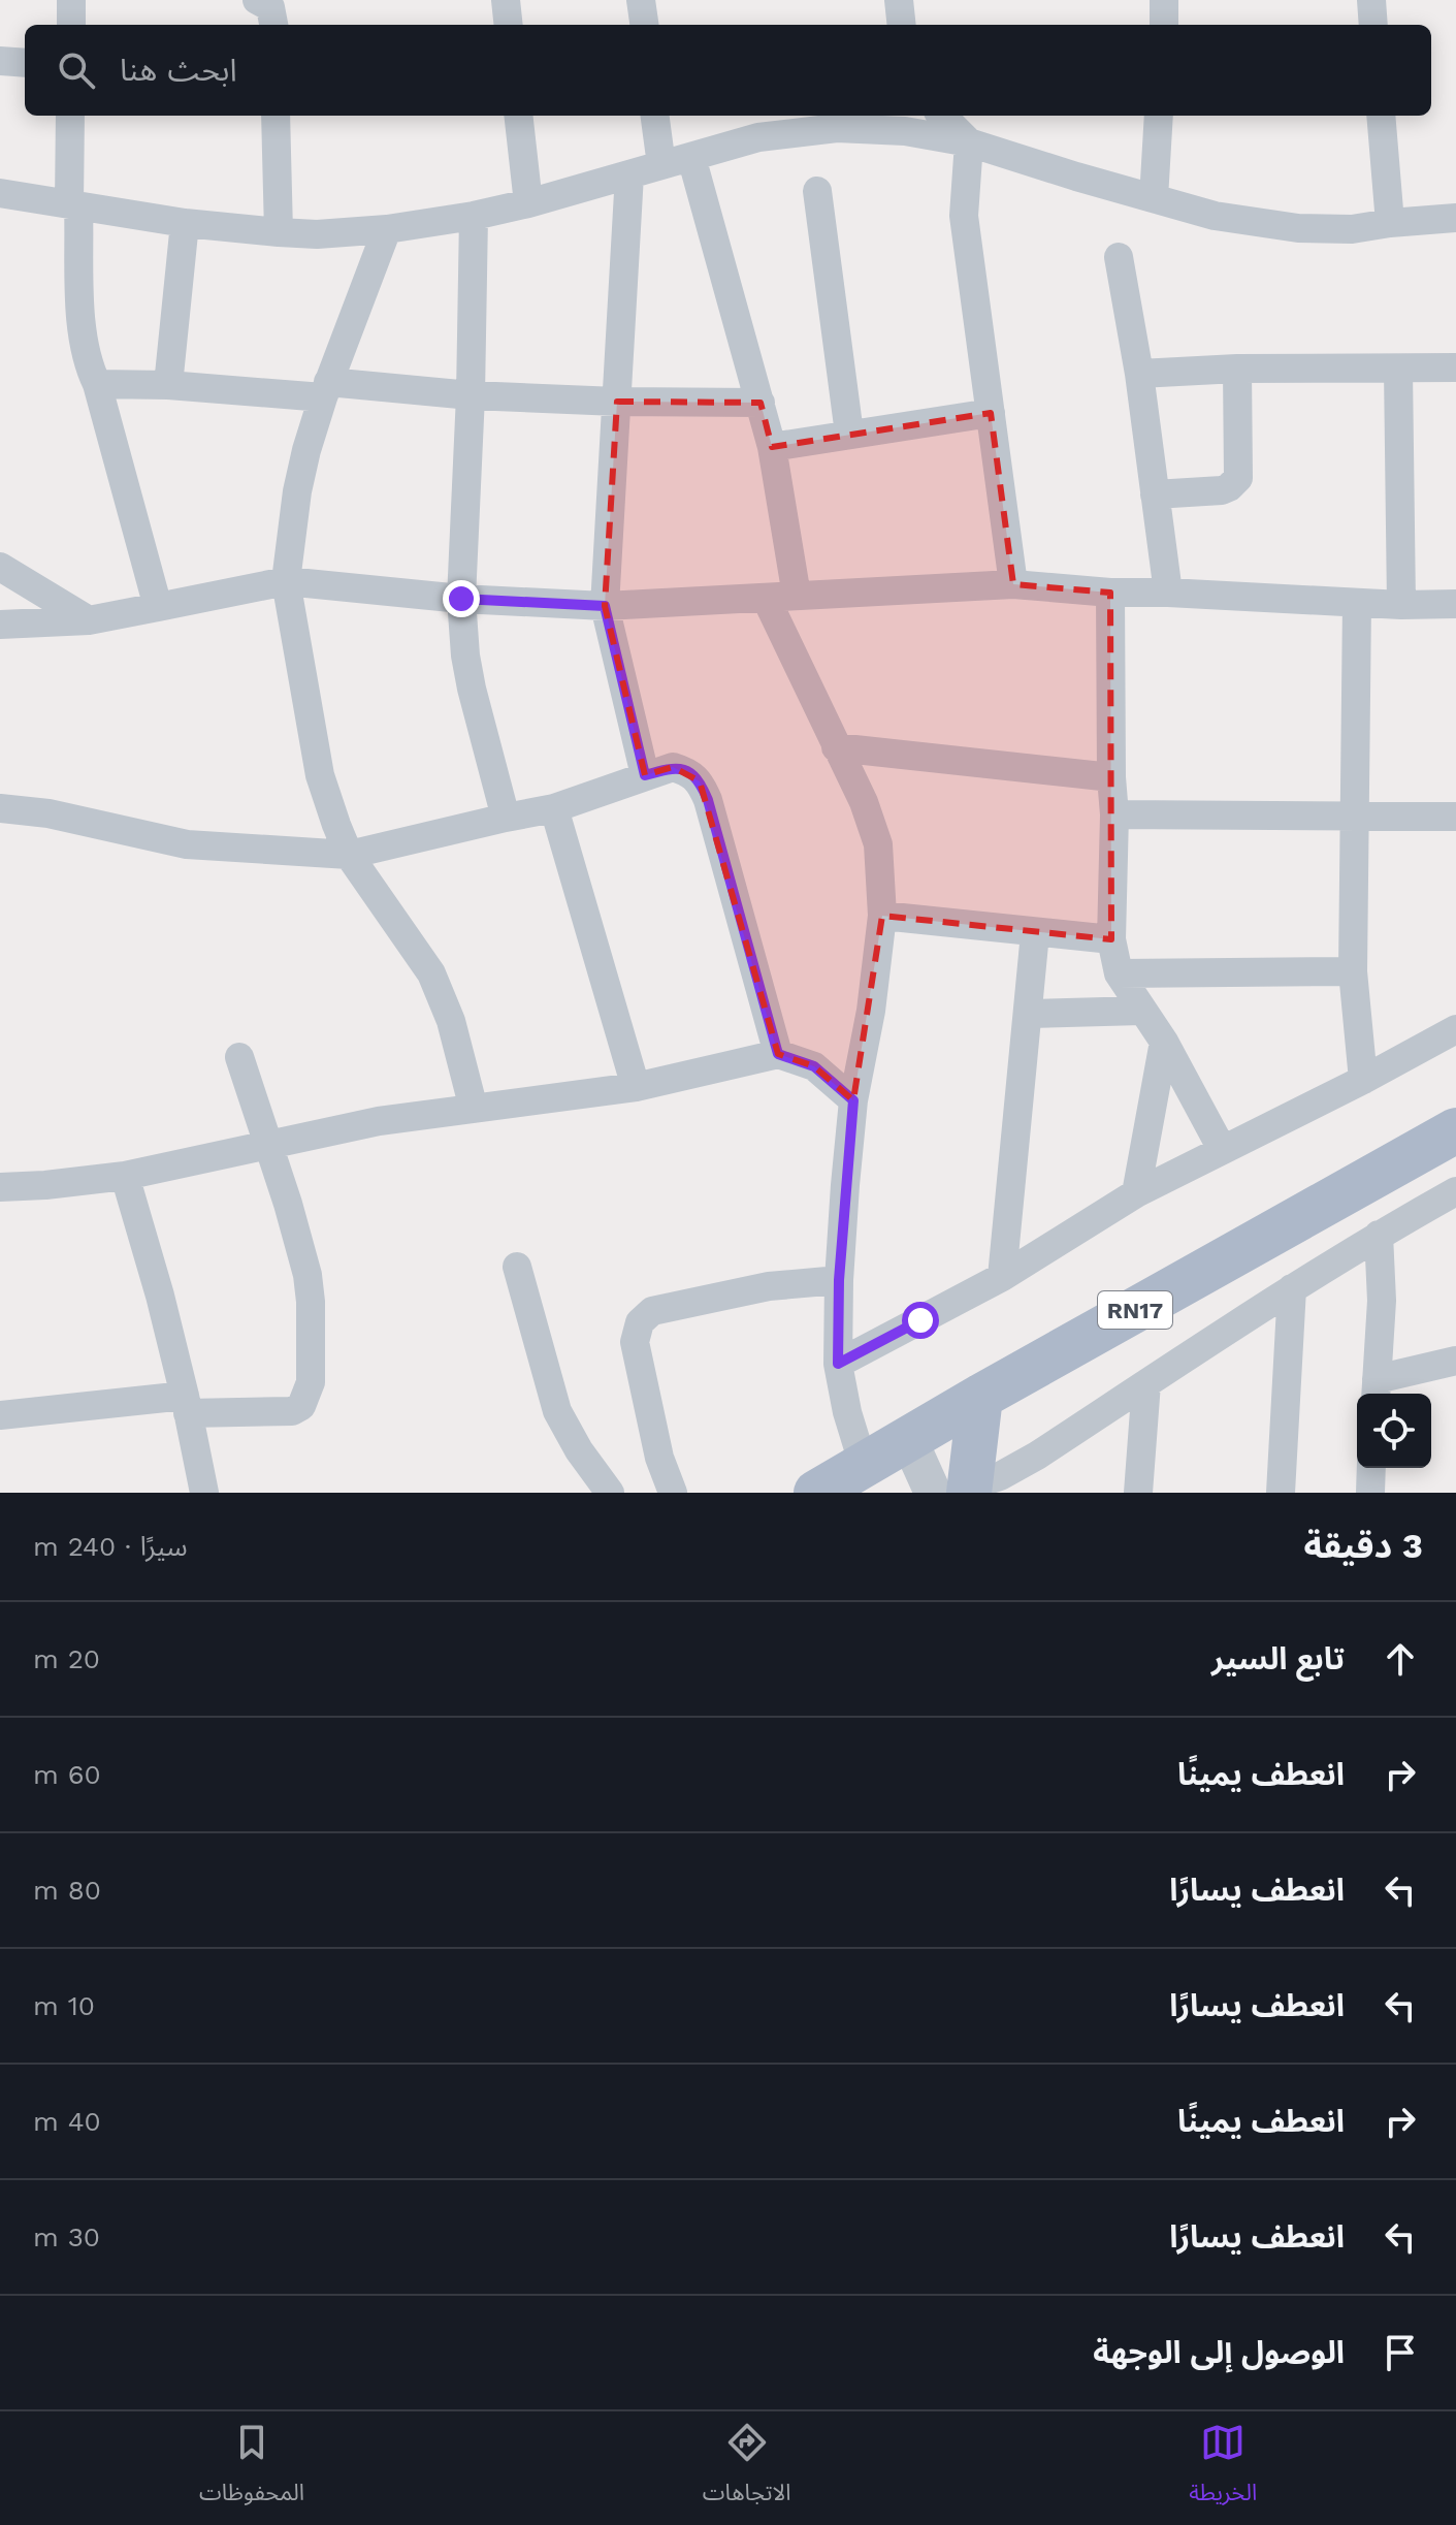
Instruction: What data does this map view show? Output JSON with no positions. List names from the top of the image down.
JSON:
{
  "streets": {
    "main road": ["RN17"]
  },
  "page": {
    "search": "ابحث هنا",
    "heading": ["3 دقيقة", "سيرًا · 240 m"],
    "list": [
      ["تابع السير", "20 m"],
      ["انعطف يمينًا", "60 m"],
      ["انعطف يسارًا", "80 m"],
      ["انعطف يسارًا", "10 m"],
      ["انعطف يمينًا", "40 m"],
      ["انعطف يسارًا", "30 m"],
      "الوصول إلى الوجهة"
    ],
    "nav": ["الخريطة", "الاتجاهات", "المحفوظات"]
  }
}
